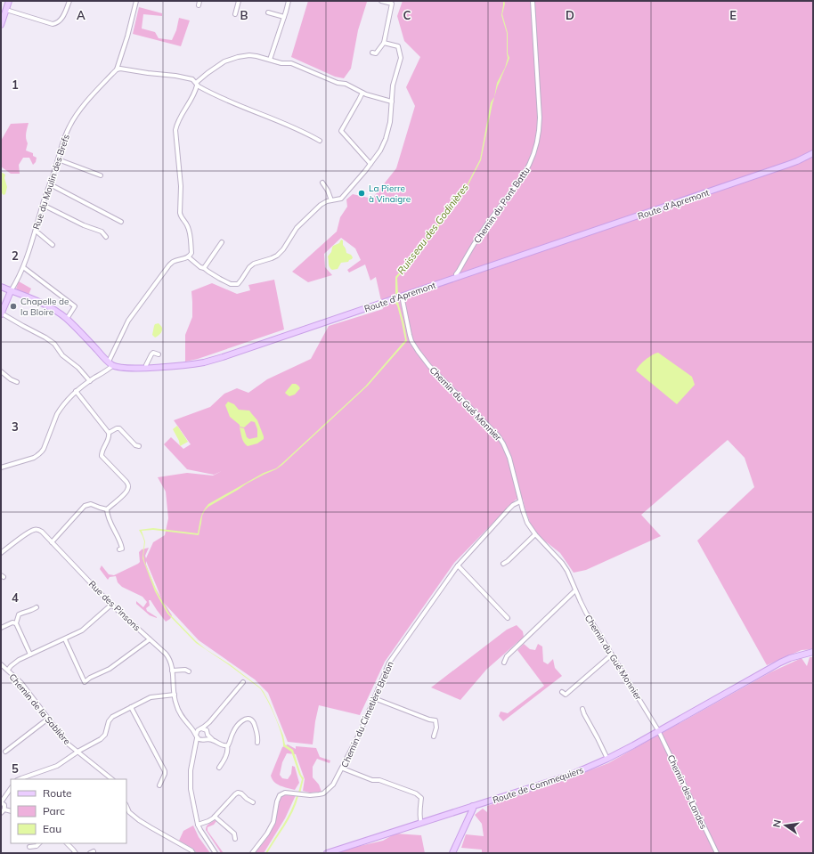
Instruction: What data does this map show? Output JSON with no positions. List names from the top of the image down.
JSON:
{
  "streets": {
    "street": [
      "Rue du Moulin des Brefs",
      "Route d'Apremont",
      "Chemin du Pont Battu",
      "Chemin du Gué Monnier",
      "Rue des Pinsons",
      "Chemin de la Sablière",
      "Chemin du Cimetière Breton",
      "Route de Commequiers",
      "Chemin des Landes"
    ]
  },
  "crossings": [
    ["Route d'Apremont", "Chemin du Pont Battu"],
    ["Route d'Apremont", "Chemin du Gué Monnier"],
    ["Chemin du Gué Monnier", "Chemin du Cimetière Breton"],
    ["Chemin du Gué Monnier", "Route de Commequiers"],
    ["Chemin du Gué Monnier", "Chemin des Landes"],
    ["Route de Commequiers", "Chemin des Landes"]
  ],
  "water": ["Ruisseau des Godinières"],
  "places": ["La Pierre à Vinaigre", "Chapelle de la Bloire"],
  "legend": ["Route", "Parc", "Eau"],
  "north": "left",
  "grid": {
    "columns": [
      "A",
      "B",
      "C",
      "D",
      "E"
    ],
    "rows": [
      "1",
      "2",
      "3",
      "4",
      "5"
    ]
  }
}
